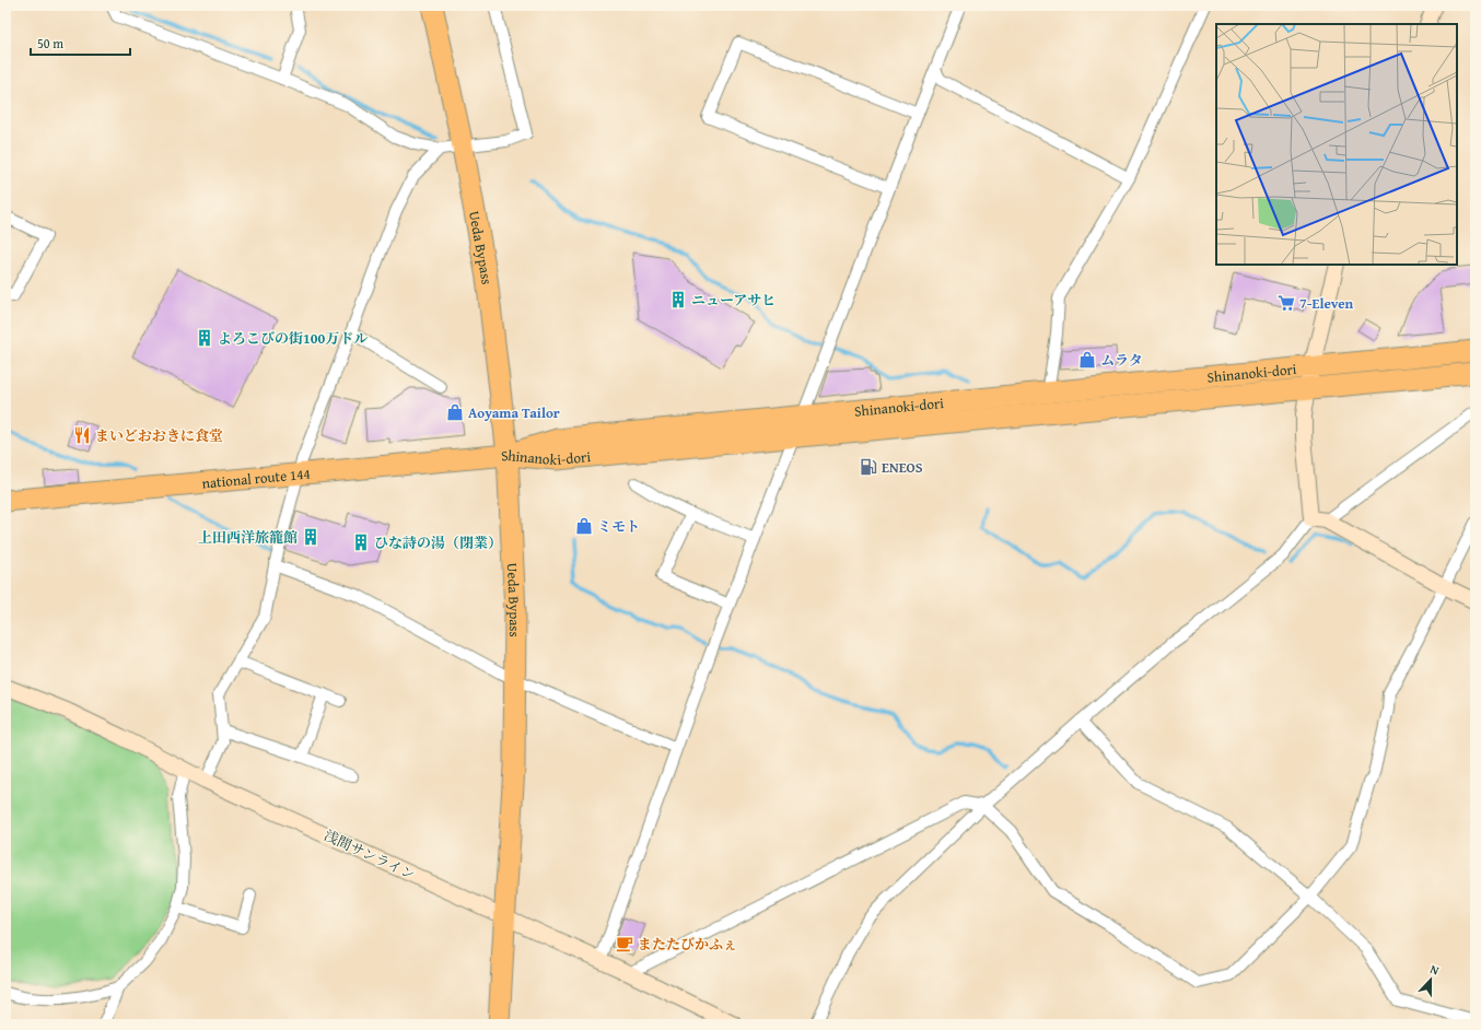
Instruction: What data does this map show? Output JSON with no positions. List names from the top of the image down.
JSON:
{
  "streets": {
    "highway": ["Ueda Bypass", "Shinanoki-dori", "national route 144"],
    "street": ["浅間サンライン"]
  },
  "crossings": [
    ["Ueda Bypass", "Shinanoki-dori"],
    ["Ueda Bypass", "national route 144"],
    ["Ueda Bypass", "浅間サンライン"],
    ["Shinanoki-dori", "national route 144"]
  ],
  "places": {
    "building": [
      "ニューアサヒ",
      "よろこびの街100万ドル",
      "上田西洋旅籠館",
      "ひな詩の湯（閉業）"
    ],
    "supermarket": ["7-Eleven"],
    "shop": ["ムラタ", "Aoyama Tailor", "ミモト"],
    "restaurant": ["まいどおおきに食堂"],
    "fuel station": ["ENEOS"],
    "cafe": ["またたびかふぇ"]
  },
  "scale_bar": "50 m",
  "north": "top"
}
